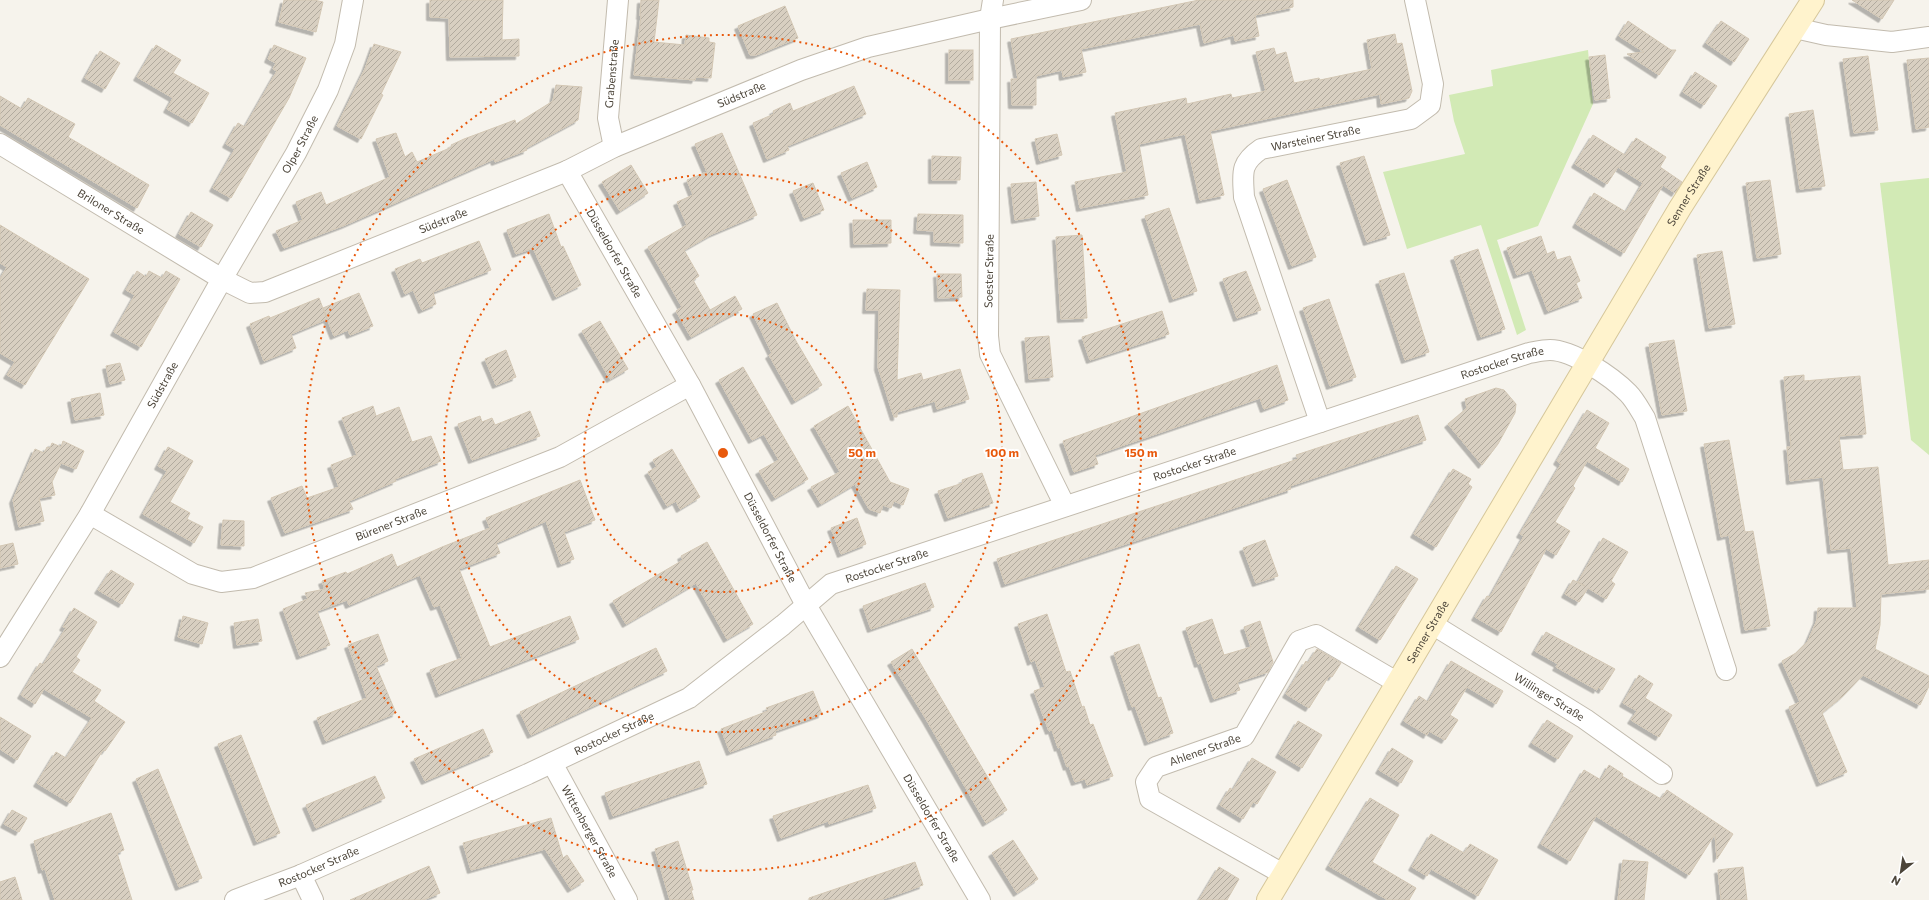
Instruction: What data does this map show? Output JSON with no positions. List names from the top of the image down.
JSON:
{
  "streets": {
    "street": [
      "Grabenstraße",
      "Südstraße",
      "Warsteiner Straße",
      "Olper Straße",
      "Senner Straße",
      "Briloner Straße",
      "Düsseldorfer Straße",
      "Soester Straße",
      "Rostocker Straße",
      "Bürener Straße",
      "Willinger Straße",
      "Ahlener Straße",
      "Wittenberger Straße"
    ]
  },
  "crossings": [
    ["Grabenstraße", "Südstraße"],
    ["Südstraße", "Olper Straße"],
    ["Südstraße", "Briloner Straße"],
    ["Südstraße", "Düsseldorfer Straße"],
    ["Südstraße", "Soester Straße"],
    ["Südstraße", "Bürener Straße"],
    ["Warsteiner Straße", "Rostocker Straße"],
    ["Olper Straße", "Briloner Straße"],
    ["Senner Straße", "Rostocker Straße"],
    ["Senner Straße", "Willinger Straße"],
    ["Senner Straße", "Ahlener Straße"],
    ["Düsseldorfer Straße", "Rostocker Straße"],
    ["Düsseldorfer Straße", "Bürener Straße"],
    ["Soester Straße", "Rostocker Straße"],
    ["Rostocker Straße", "Wittenberger Straße"]
  ],
  "north": "bottom left",
  "rings": ["50 m", "100 m", "150 m"]
}
